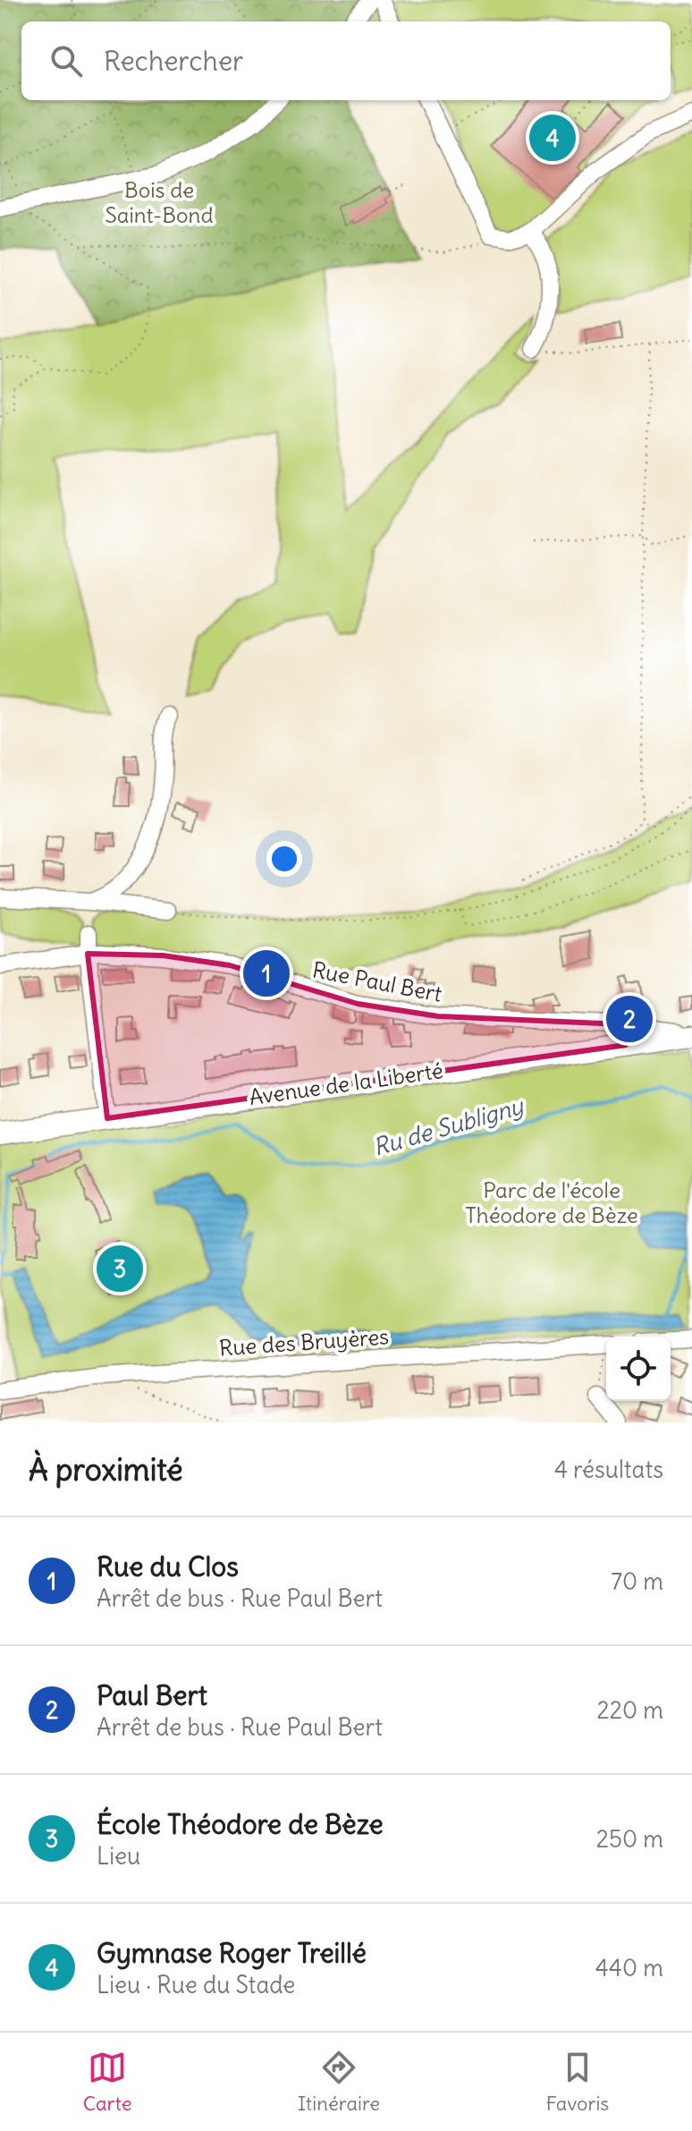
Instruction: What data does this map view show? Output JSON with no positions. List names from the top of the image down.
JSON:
{
  "streets": {
    "main road": ["Avenue de la Liberté"],
    "street": ["Rue Paul Bert", "Rue des Bruyères"]
  },
  "crossings": [
    ["Rue Paul Bert", "Avenue de la Liberté"]
  ],
  "water": ["Ru de Subligny"],
  "parks": ["Bois de Saint-Bond", "Parc de l'école Théodore de Bèze"],
  "page": {
    "search": "Rechercher",
    "pins": [
      "4",
      "1",
      "2",
      "3"
    ],
    "heading": ["À proximité", "4 résultats"],
    "list": [
      {
        "mark": "1",
        "name": "Rue du Clos",
        "note": "Arrêt de bus · Rue Paul Bert",
        "value": "70 m"
      },
      {
        "mark": "2",
        "name": "Paul Bert",
        "note": "Arrêt de bus · Rue Paul Bert",
        "value": "220 m"
      },
      {
        "mark": "3",
        "name": "École Théodore de Bèze",
        "note": "Lieu",
        "value": "250 m"
      },
      {
        "mark": "4",
        "name": "Gymnase Roger Treillé",
        "note": "Lieu · Rue du Stade",
        "value": "440 m"
      }
    ],
    "nav": ["Carte", "Itinéraire", "Favoris"]
  }
}
